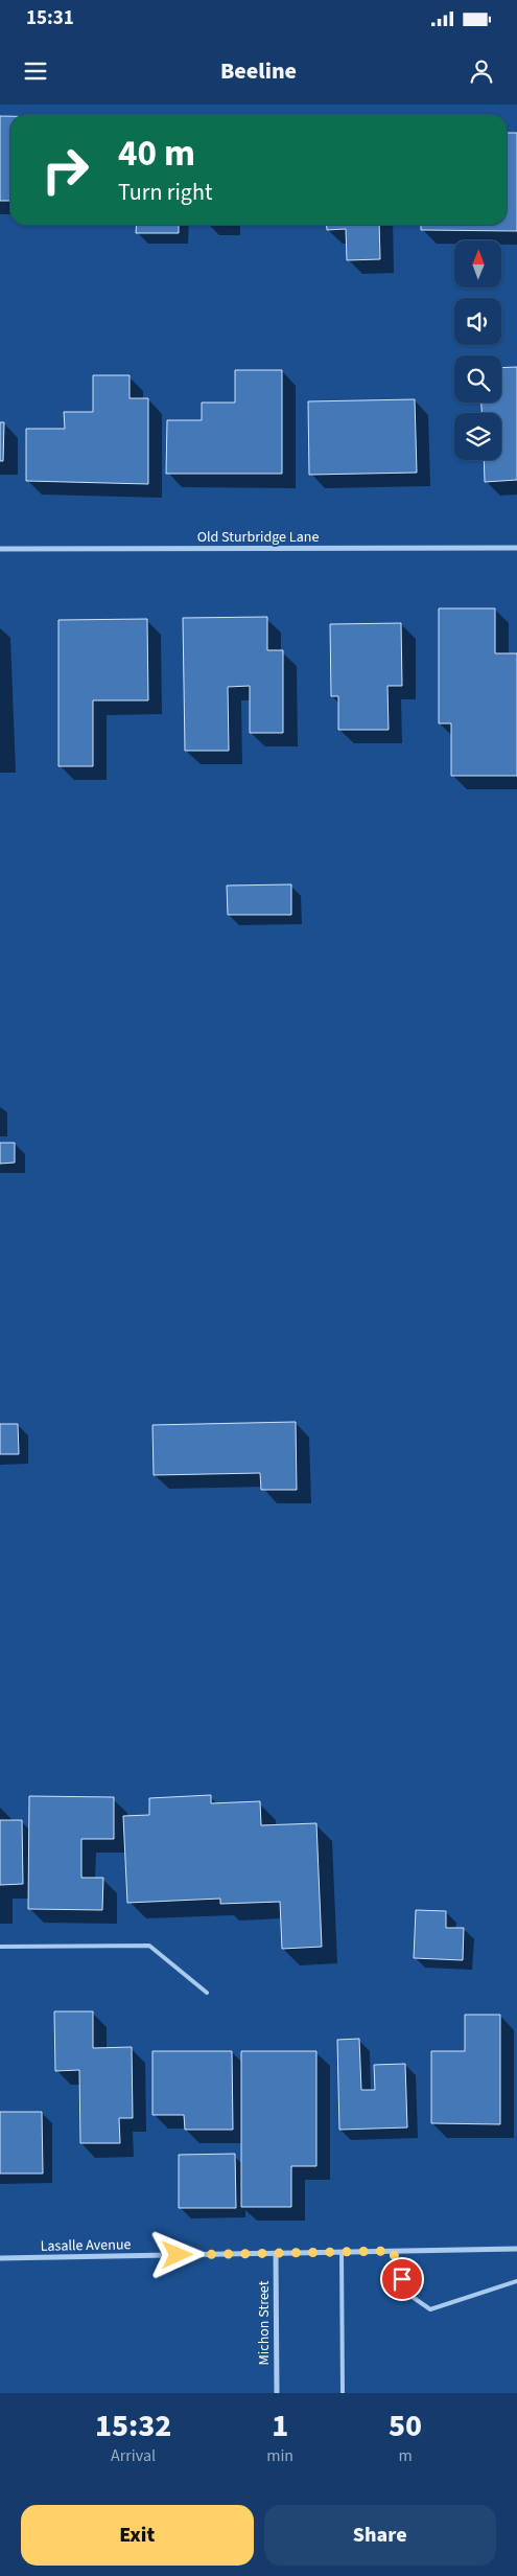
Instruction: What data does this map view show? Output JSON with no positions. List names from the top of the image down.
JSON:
{
  "streets": {
    "street": ["Old Sturbridge Lane", "Lasalle Avenue", "Michon Street"]
  },
  "crossings": [
    ["Lasalle Avenue", "Michon Street"]
  ],
  "north": "top",
  "page": {
    "status": "15:31",
    "header": "Beeline",
    "turn": ["40 m", "Turn right"],
    "eta": [
      "15:32",
      "Arrival",
      "1",
      "min",
      "50",
      "m"
    ],
    "buttons": ["Exit", "Share"]
  }
}
